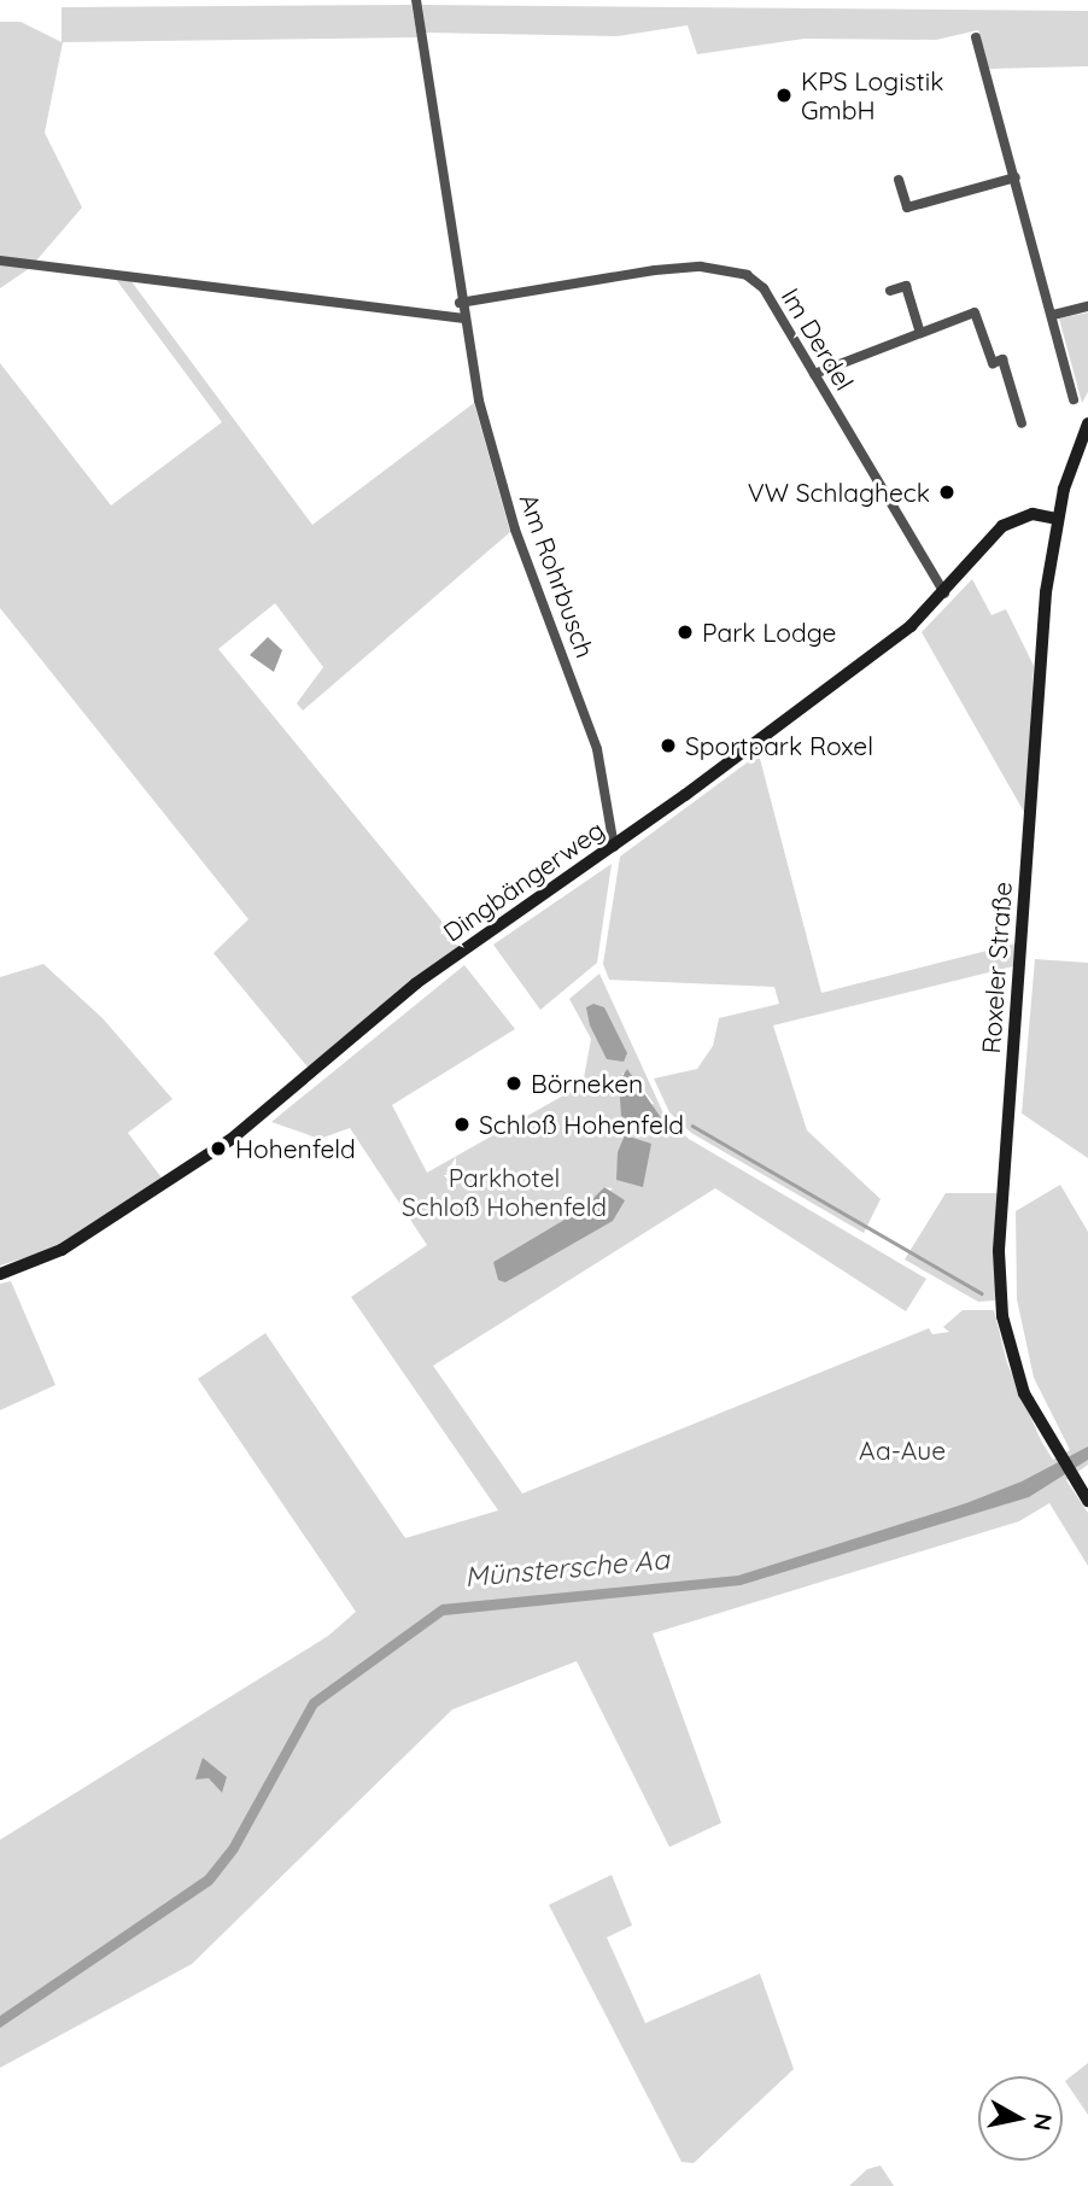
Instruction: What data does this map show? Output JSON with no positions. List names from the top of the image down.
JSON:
{
  "streets": {
    "main road": ["Dingbängerweg", "Roxeler Straße"],
    "street": ["Im Derdel", "Am Rohrbusch"]
  },
  "crossings": [
    ["Im Derdel", "Am Rohrbusch"],
    ["Im Derdel", "Dingbängerweg"],
    ["Am Rohrbusch", "Dingbängerweg"],
    ["Dingbängerweg", "Roxeler Straße"]
  ],
  "water": ["Münstersche Aa"],
  "parks": ["Parkhotel Schloß Hohenfeld", "Aa-Aue"],
  "places": [
    "KPS Logistik GmbH",
    "VW Schlagheck",
    "Park Lodge",
    "Sportpark Roxel",
    "Börneken",
    "Schloß Hohenfeld",
    "Hohenfeld"
  ],
  "north": "right"
}
